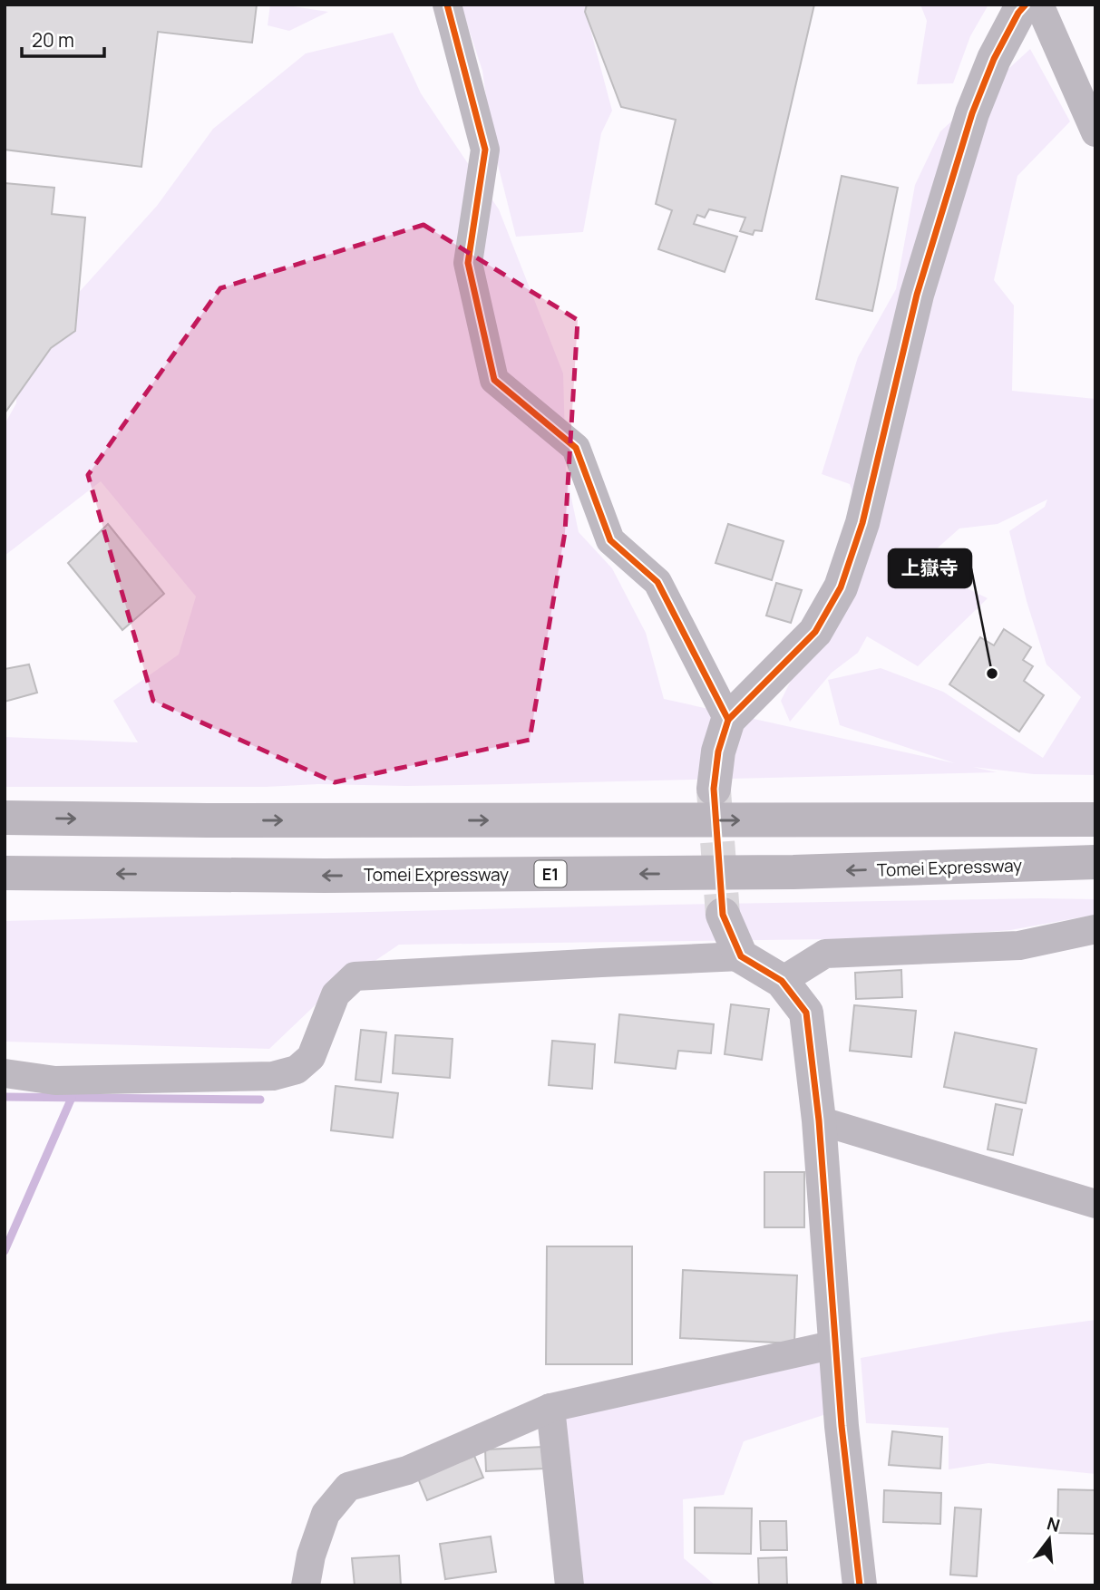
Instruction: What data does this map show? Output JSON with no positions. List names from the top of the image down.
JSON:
{
  "streets": {
    "highway": ["Tomei Expressway", "E1"]
  },
  "places": ["上嶽寺"],
  "scale_bar": "20 m",
  "north": "top"
}
